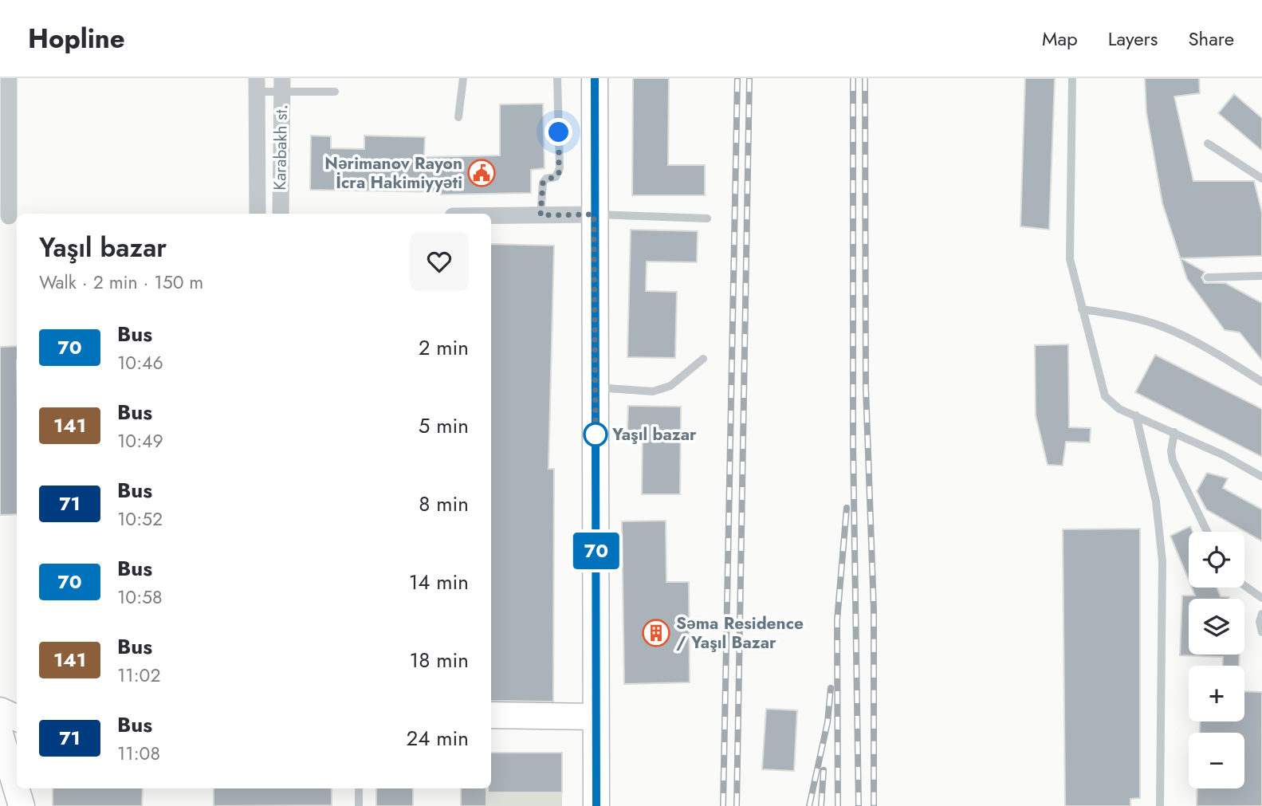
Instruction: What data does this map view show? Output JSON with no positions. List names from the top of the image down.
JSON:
{
  "streets": {
    "street": ["Karabakh st."]
  },
  "places": {
    "public building": ["Nərimanov Rayon İcra Hakimiyyəti"],
    "other": ["Yaşıl bazar"],
    "building": ["Səma Residence / Yaşıl Bazar"]
  },
  "lines": ["bus line 70"],
  "page": {
    "header": "Hopline",
    "nav": ["Map", "Layers", "Share"],
    "on_map": "70",
    "heading": ["Yaşıl bazar", "Walk · 2 min · 150 m"],
    "list": [
      {
        "mark": "70",
        "name": "Bus",
        "note": "10:46",
        "value": "2 min"
      },
      {
        "mark": "141",
        "name": "Bus",
        "note": "10:49",
        "value": "5 min"
      },
      {
        "mark": "71",
        "name": "Bus",
        "note": "10:52",
        "value": "8 min"
      },
      {
        "mark": "70",
        "name": "Bus",
        "note": "10:58",
        "value": "14 min"
      },
      {
        "mark": "141",
        "name": "Bus",
        "note": "11:02",
        "value": "18 min"
      },
      {
        "mark": "71",
        "name": "Bus",
        "note": "11:08",
        "value": "24 min"
      }
    ],
    "map_buttons": ["+", "−"]
  }
}
